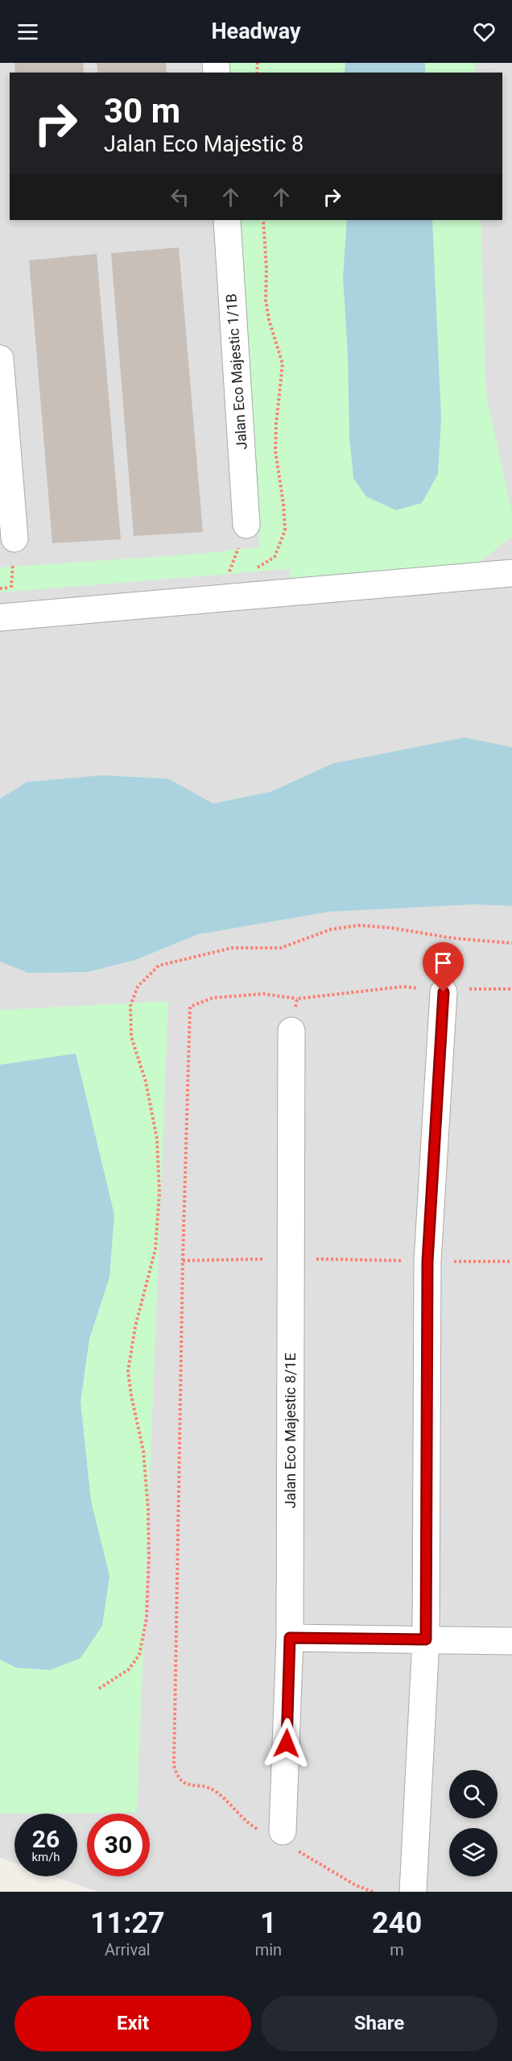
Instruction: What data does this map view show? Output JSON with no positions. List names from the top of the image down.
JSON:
{
  "streets": {
    "street": ["Jalan Eco Majestic 1/1B", "Jalan Eco Majestic 8/1E"]
  },
  "page": {
    "header": "Headway",
    "turn": ["30 m", "Jalan Eco Majestic 8"],
    "speed": "26 km/h",
    "limit": "30",
    "eta": [
      "11:27",
      "Arrival",
      "1",
      "min",
      "240",
      "m"
    ],
    "buttons": ["Exit", "Share"]
  }
}
